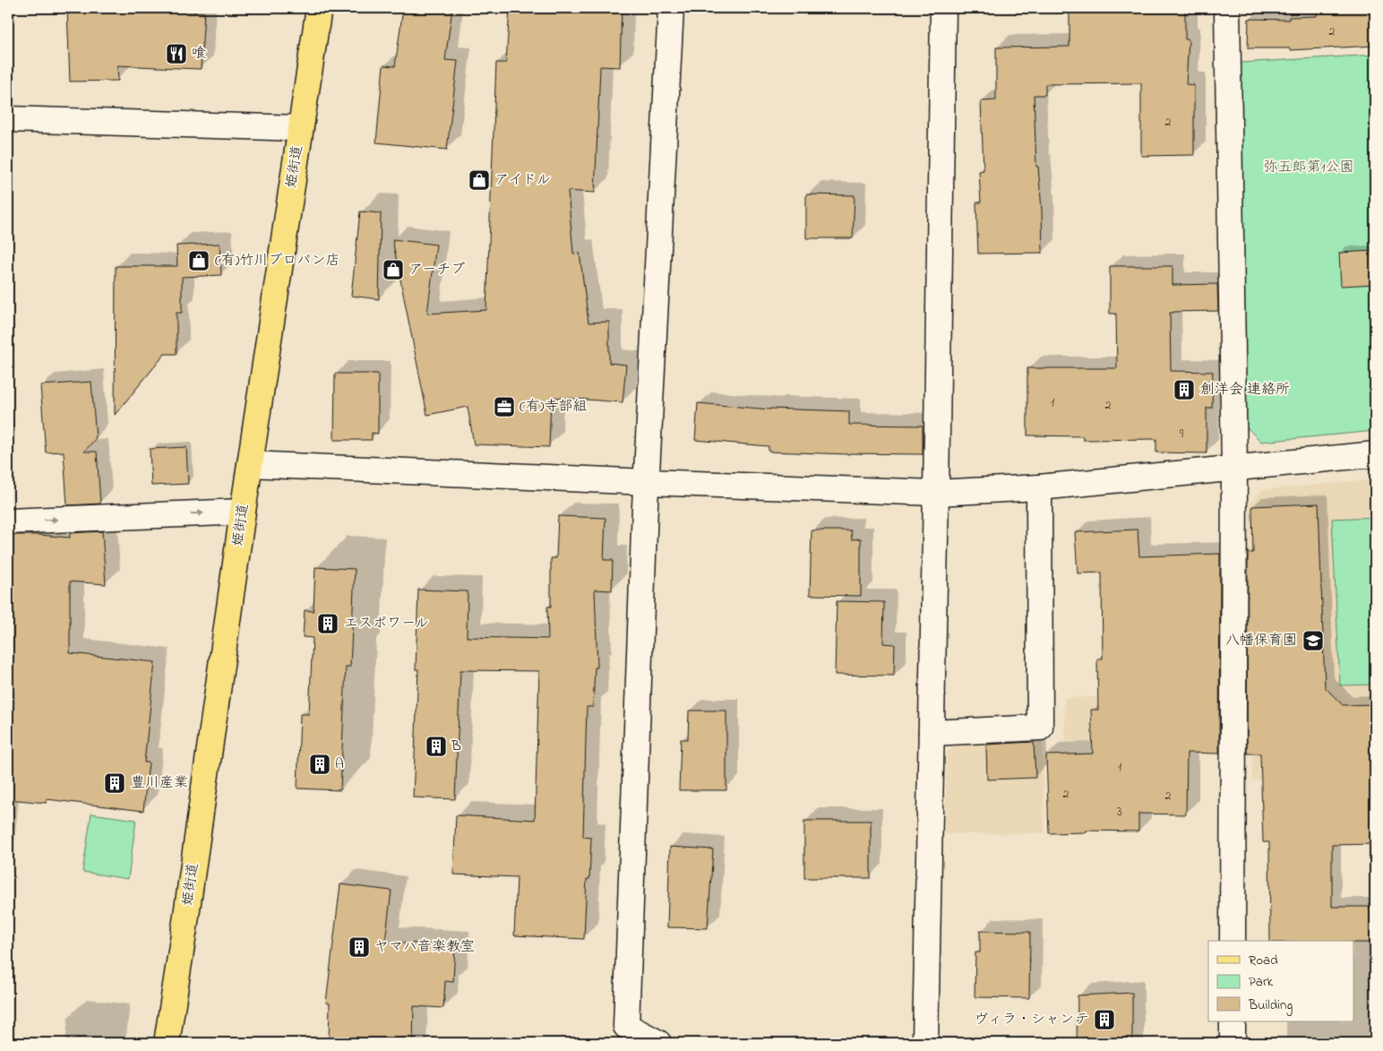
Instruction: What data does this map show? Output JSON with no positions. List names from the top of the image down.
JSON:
{
  "streets": {
    "main road": ["姫街道"]
  },
  "parks": ["弥五郎第1公園"],
  "places": {
    "restaurant": ["喰"],
    "shop": ["アイドル", "(有)竹川プロパン店", "アーチブ"],
    "building": [
      "創洋会 連絡所",
      "エスポワール",
      "B",
      "A",
      "豊川産業",
      "ヤマハ音楽教室",
      "ヴィラ・シャンテ"
    ],
    "office": ["(有)寺部組"],
    "school or university": ["八幡保育園"]
  },
  "house_numbers": [
    "2",
    "2",
    "1",
    "2",
    "9",
    "1",
    "2",
    "2",
    "3"
  ],
  "legend": ["Road", "Park", "Building"]
}
